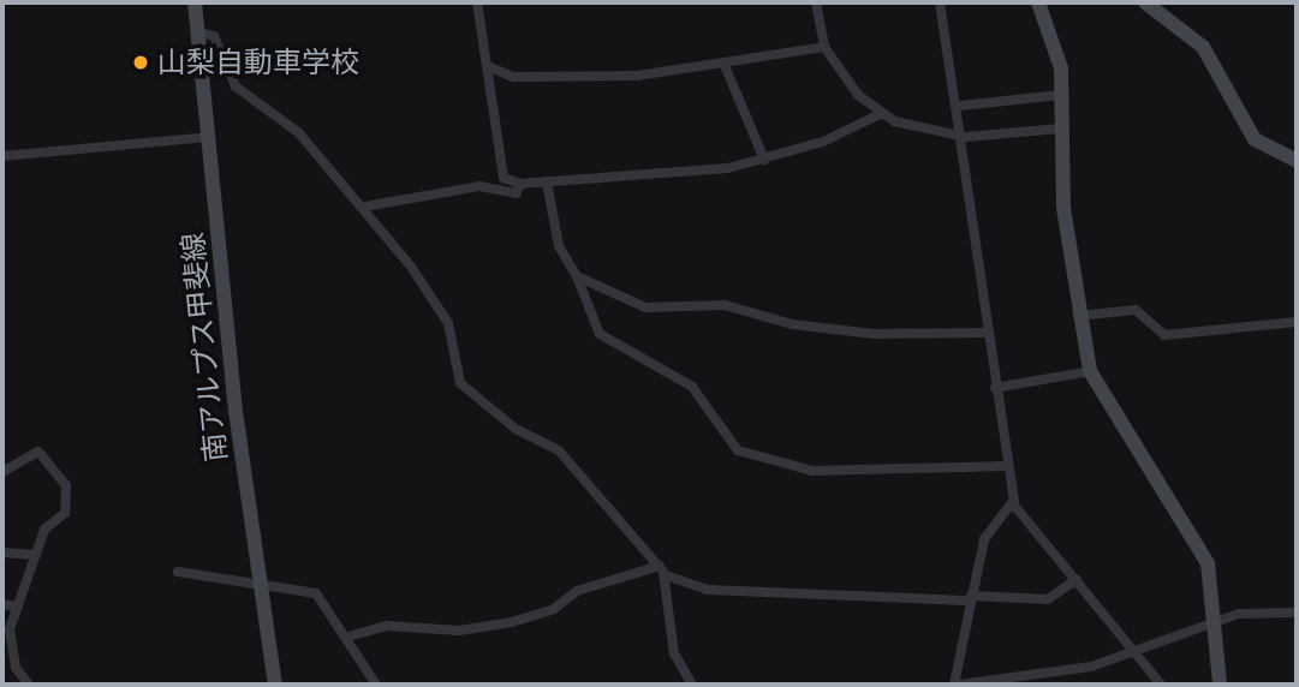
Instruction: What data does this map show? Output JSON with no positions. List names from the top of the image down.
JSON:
{
  "streets": {
    "street": ["南アルプス甲斐線"]
  },
  "places": ["山梨自動車学校"]
}
